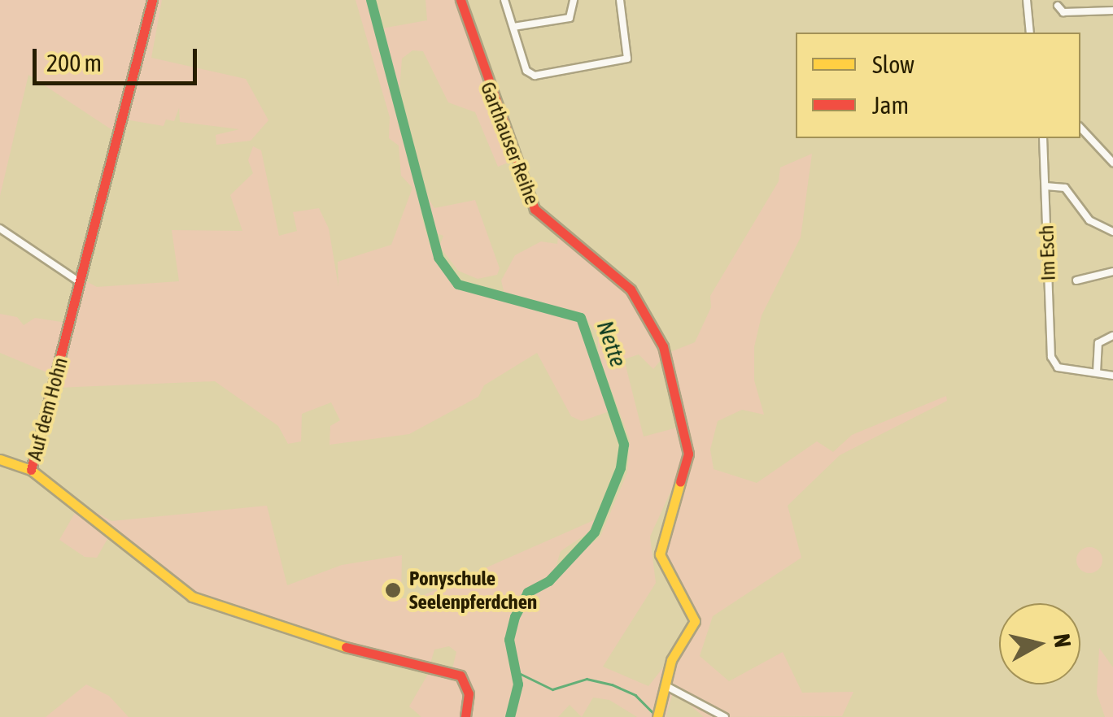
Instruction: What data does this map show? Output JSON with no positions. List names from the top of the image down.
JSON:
{
  "streets": {
    "street": ["Garthauser Reihe", "Im Esch", "Auf dem Hohn"]
  },
  "water": ["Nette"],
  "places": ["Ponyschule Seelenpferdchen"],
  "legend": ["Slow", "Jam"],
  "scale_bar": "200 m",
  "north": "right"
}
